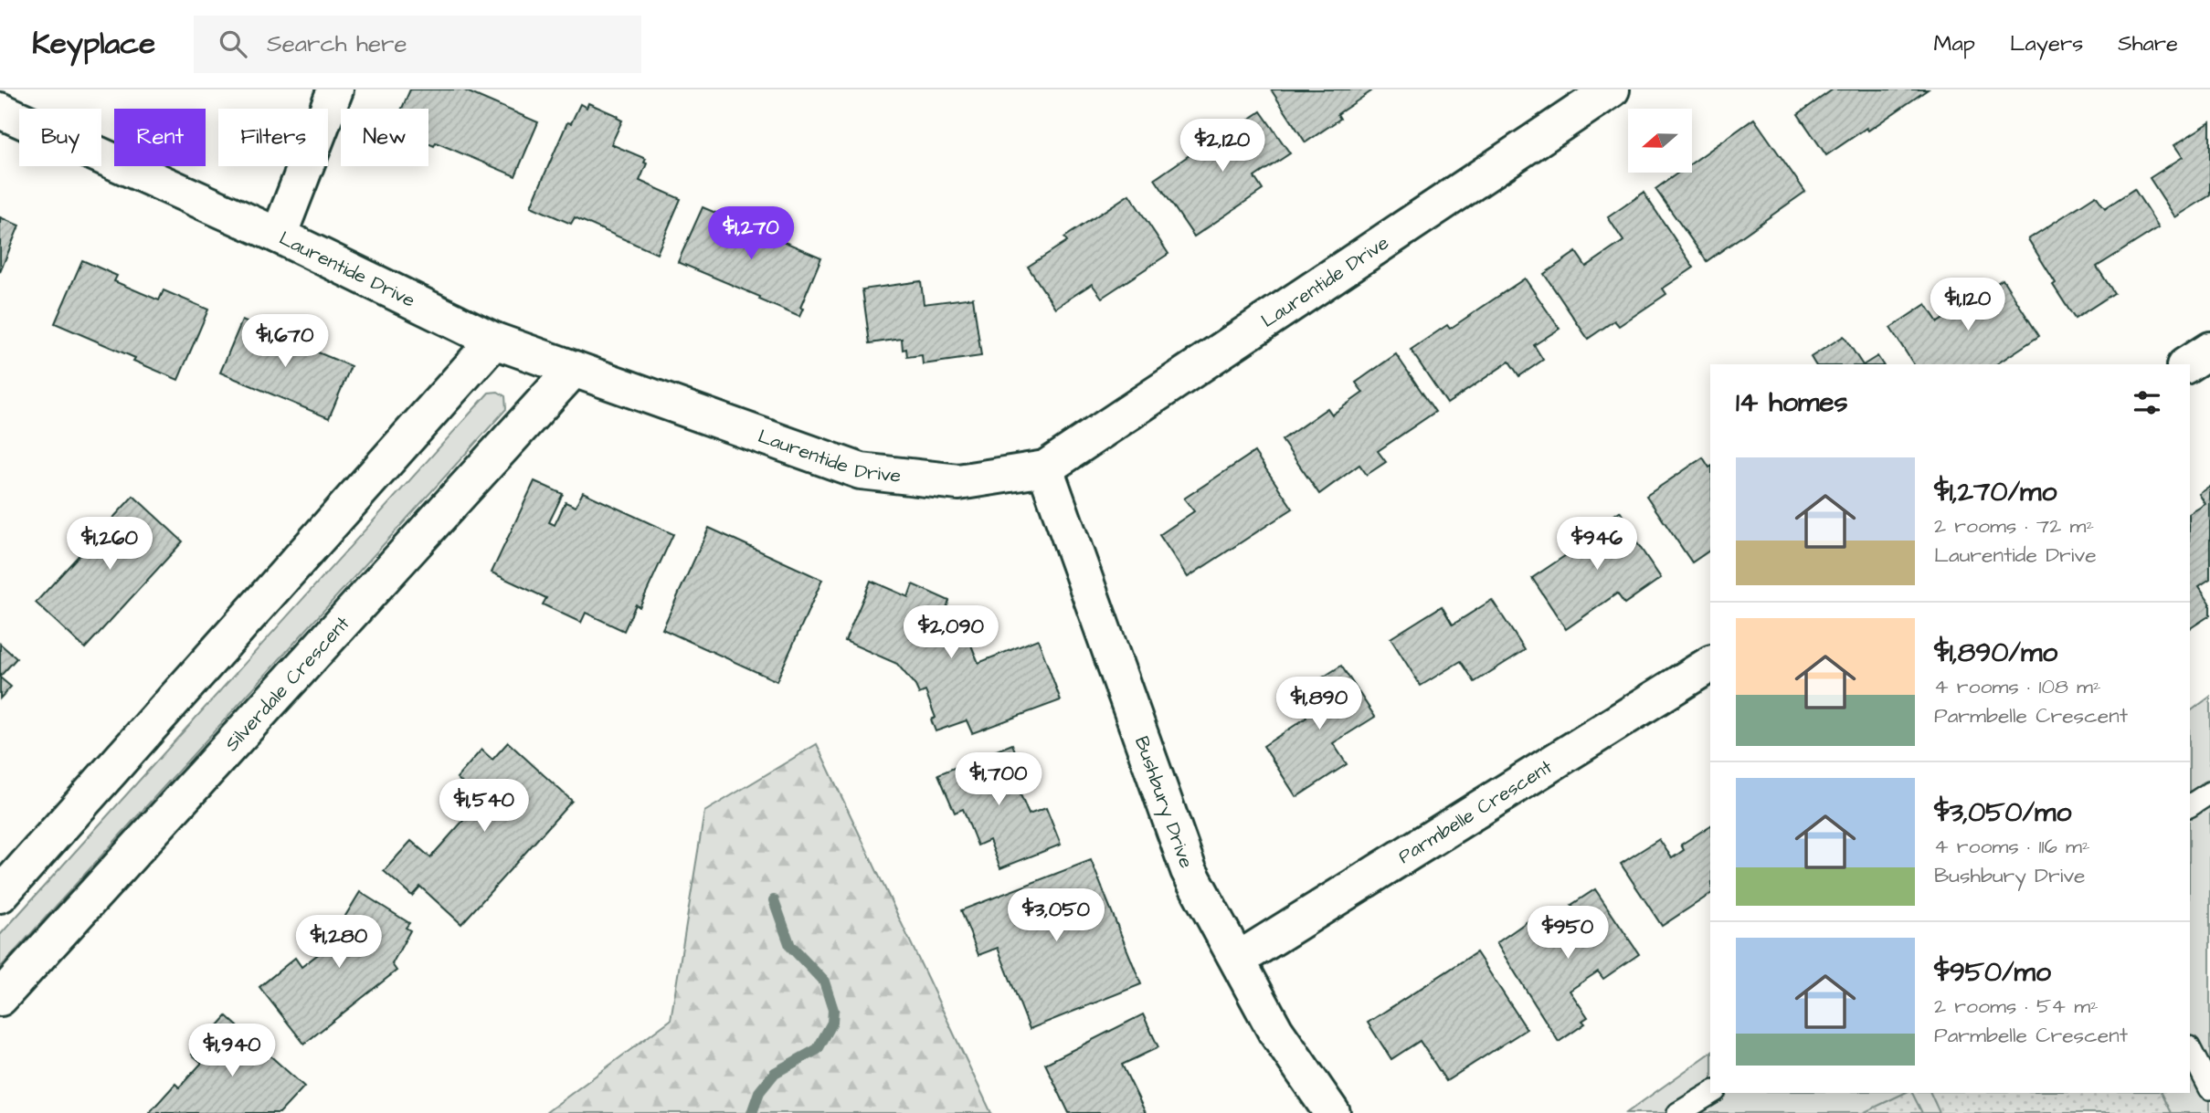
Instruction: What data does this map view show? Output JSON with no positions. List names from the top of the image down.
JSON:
{
  "streets": {
    "street": [
      "Laurentide Drive",
      "Silverdale Crescent",
      "Bushbury Drive",
      "Parmbelle Crescent"
    ]
  },
  "crossings": [
    ["Laurentide Drive", "Silverdale Crescent"],
    ["Laurentide Drive", "Bushbury Drive"],
    ["Bushbury Drive", "Parmbelle Crescent"]
  ],
  "north": "left",
  "page": {
    "header": "Keyplace",
    "search": "Search here",
    "nav": ["Map", "Layers", "Share"],
    "chip": [
      "Buy",
      "Rent",
      "Filters",
      "New"
    ],
    "price": [
      "$2,120",
      "$1,270",
      "$1,120",
      "$1,670",
      "$1,260",
      "$946",
      "$2,090",
      "$1,890",
      "$1,700",
      "$1,540",
      "$3,050",
      "$950",
      "$1,280",
      "$1,940"
    ],
    "heading": "14 homes",
    "list": [
      {
        "name": "$1,270/mo",
        "note": "2 rooms · 72 m² · Laurentide Drive"
      },
      {
        "name": "$1,890/mo",
        "note": "4 rooms · 108 m² · Parmbelle Crescent"
      },
      {
        "name": "$3,050/mo",
        "note": "4 rooms · 116 m² · Bushbury Drive"
      },
      {
        "name": "$950/mo",
        "note": "2 rooms · 54 m² · Parmbelle Crescent"
      }
    ]
  }
}
